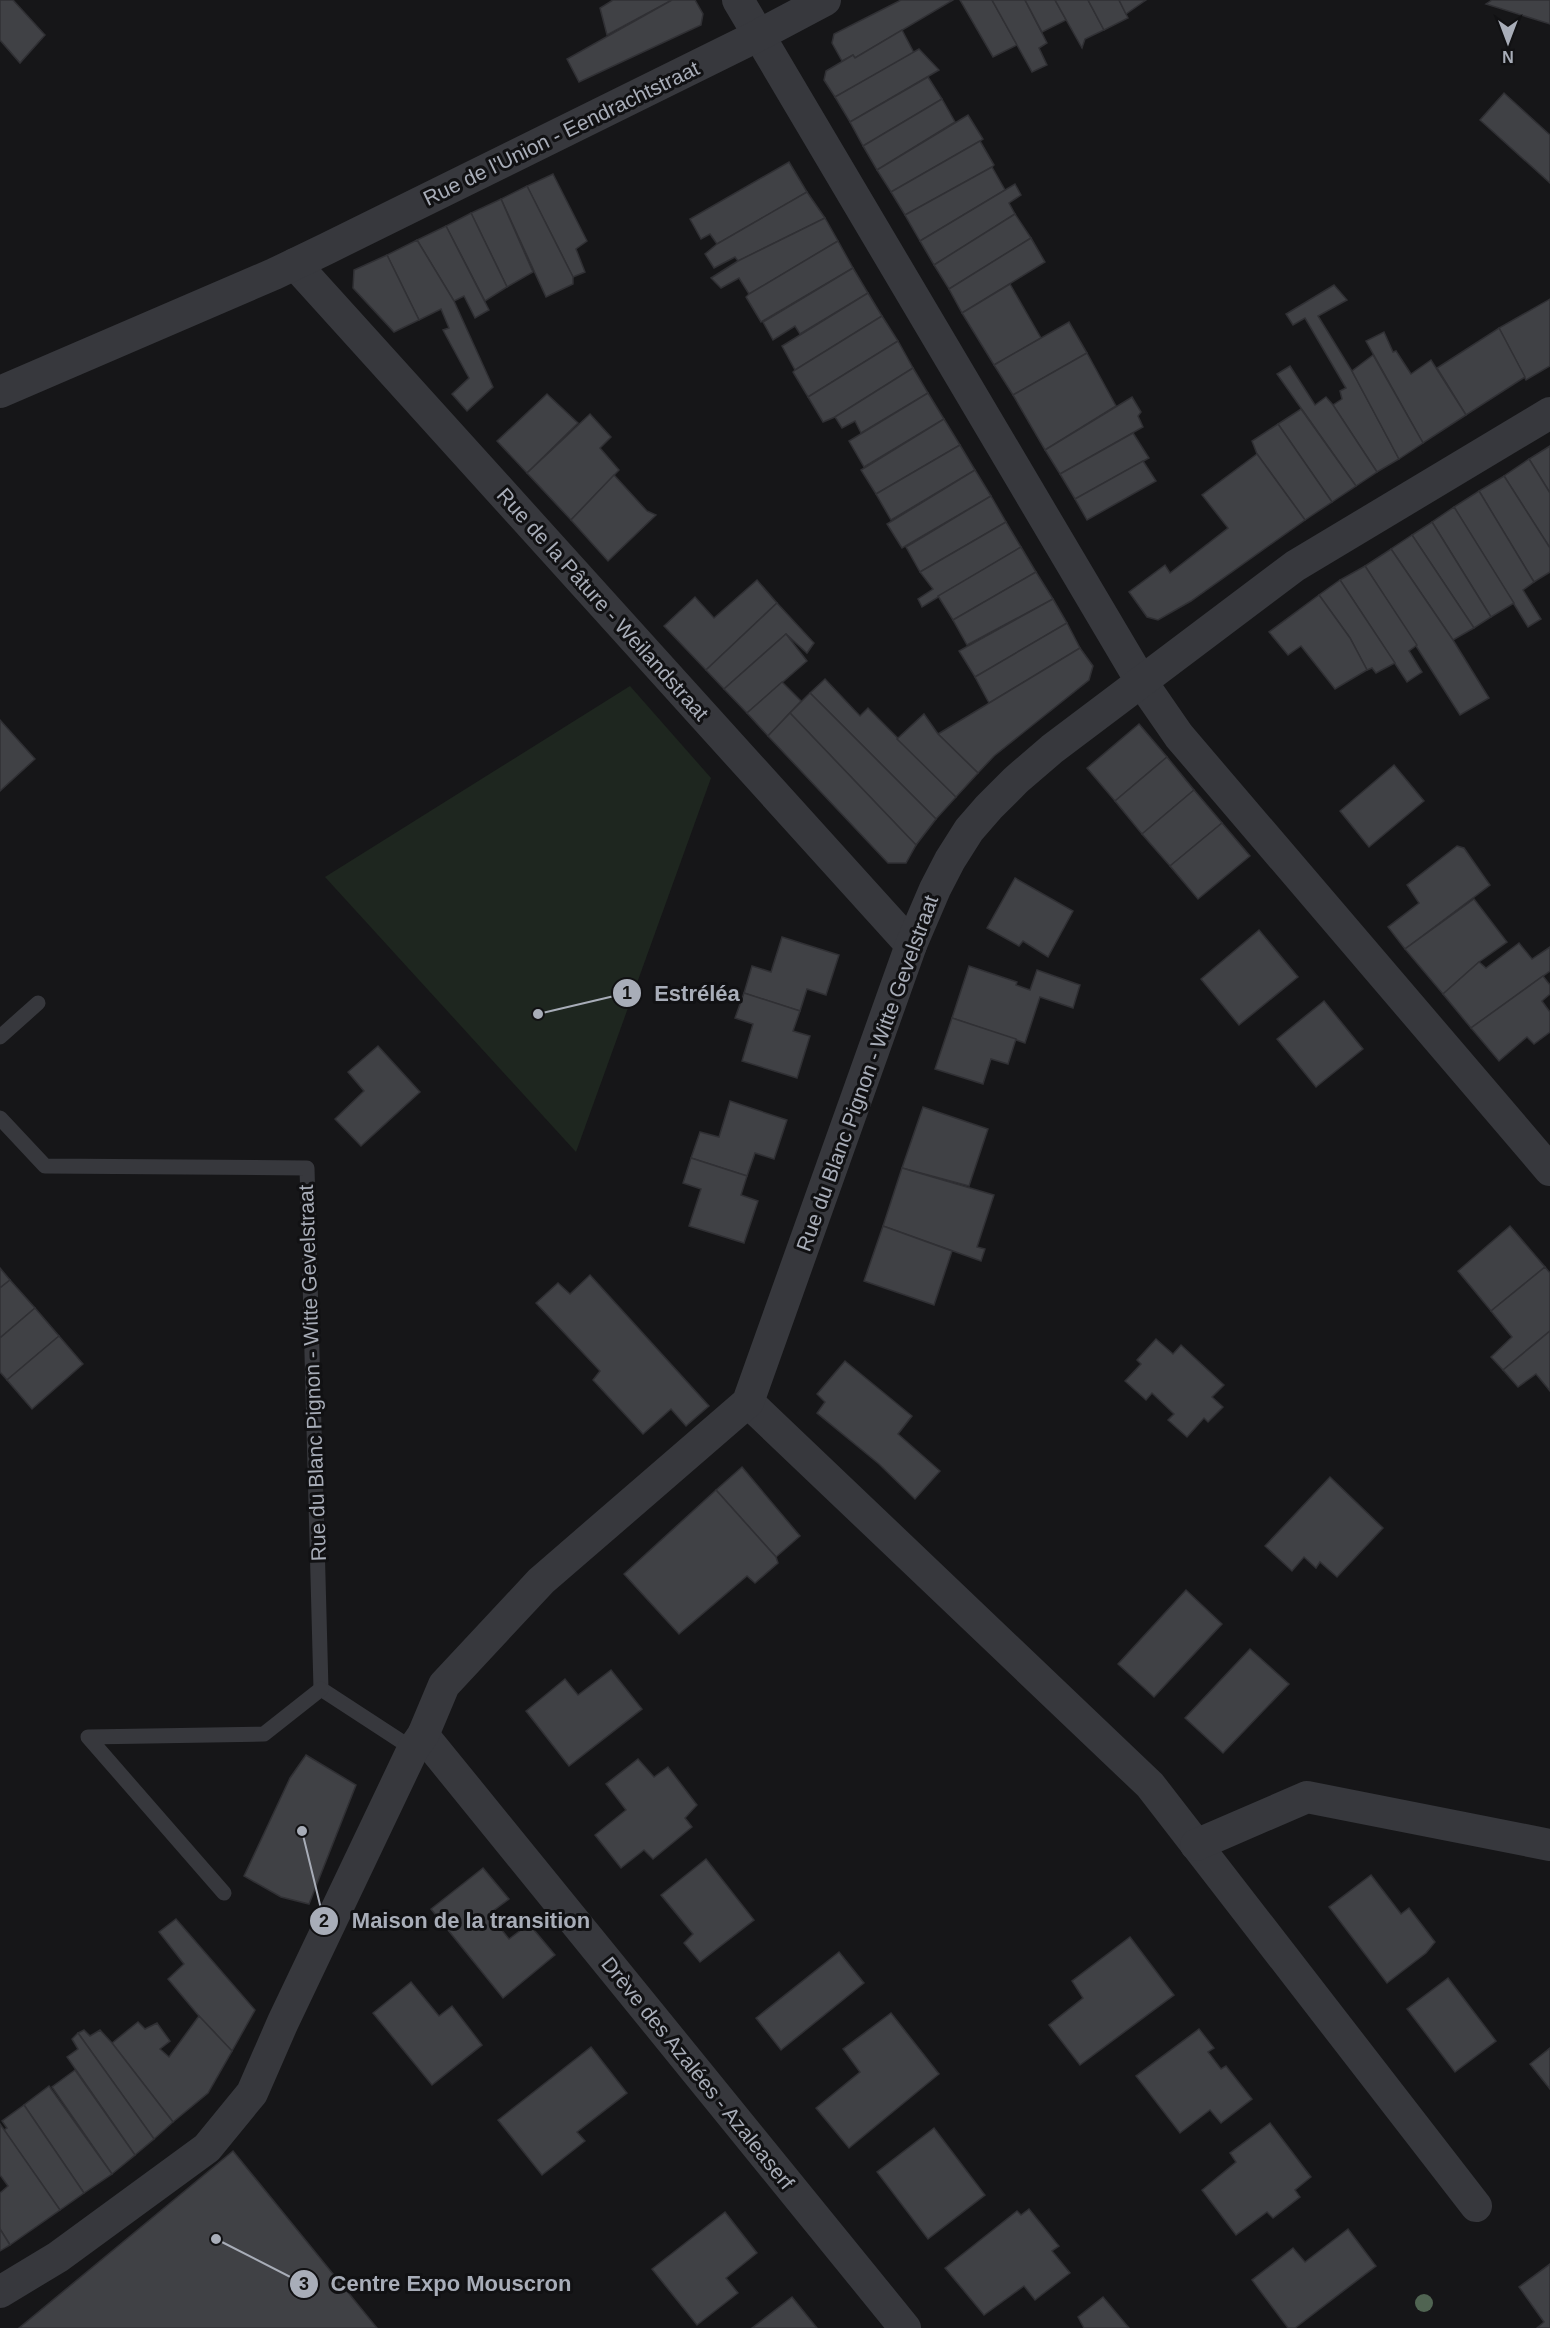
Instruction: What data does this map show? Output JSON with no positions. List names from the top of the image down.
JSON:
{
  "streets": {
    "street": [
      "Rue de l'Union - Eendrachtstraat",
      "Rue de la Pâture - Weilandstraat",
      "Rue du Blanc Pignon - Witte Gevelstraat",
      "Drève des Azalées - Azaleaserf"
    ]
  },
  "crossings": [
    ["Rue de l'Union - Eendrachtstraat", "Rue de la Pâture - Weilandstraat"],
    ["Rue de la Pâture - Weilandstraat", "Rue du Blanc Pignon - Witte Gevelstraat"],
    ["Rue du Blanc Pignon - Witte Gevelstraat", "Drève des Azalées - Azaleaserf"]
  ],
  "places": ["Estréléa", "Maison de la transition", "Centre Expo Mouscron"],
  "north": "bottom"
}
